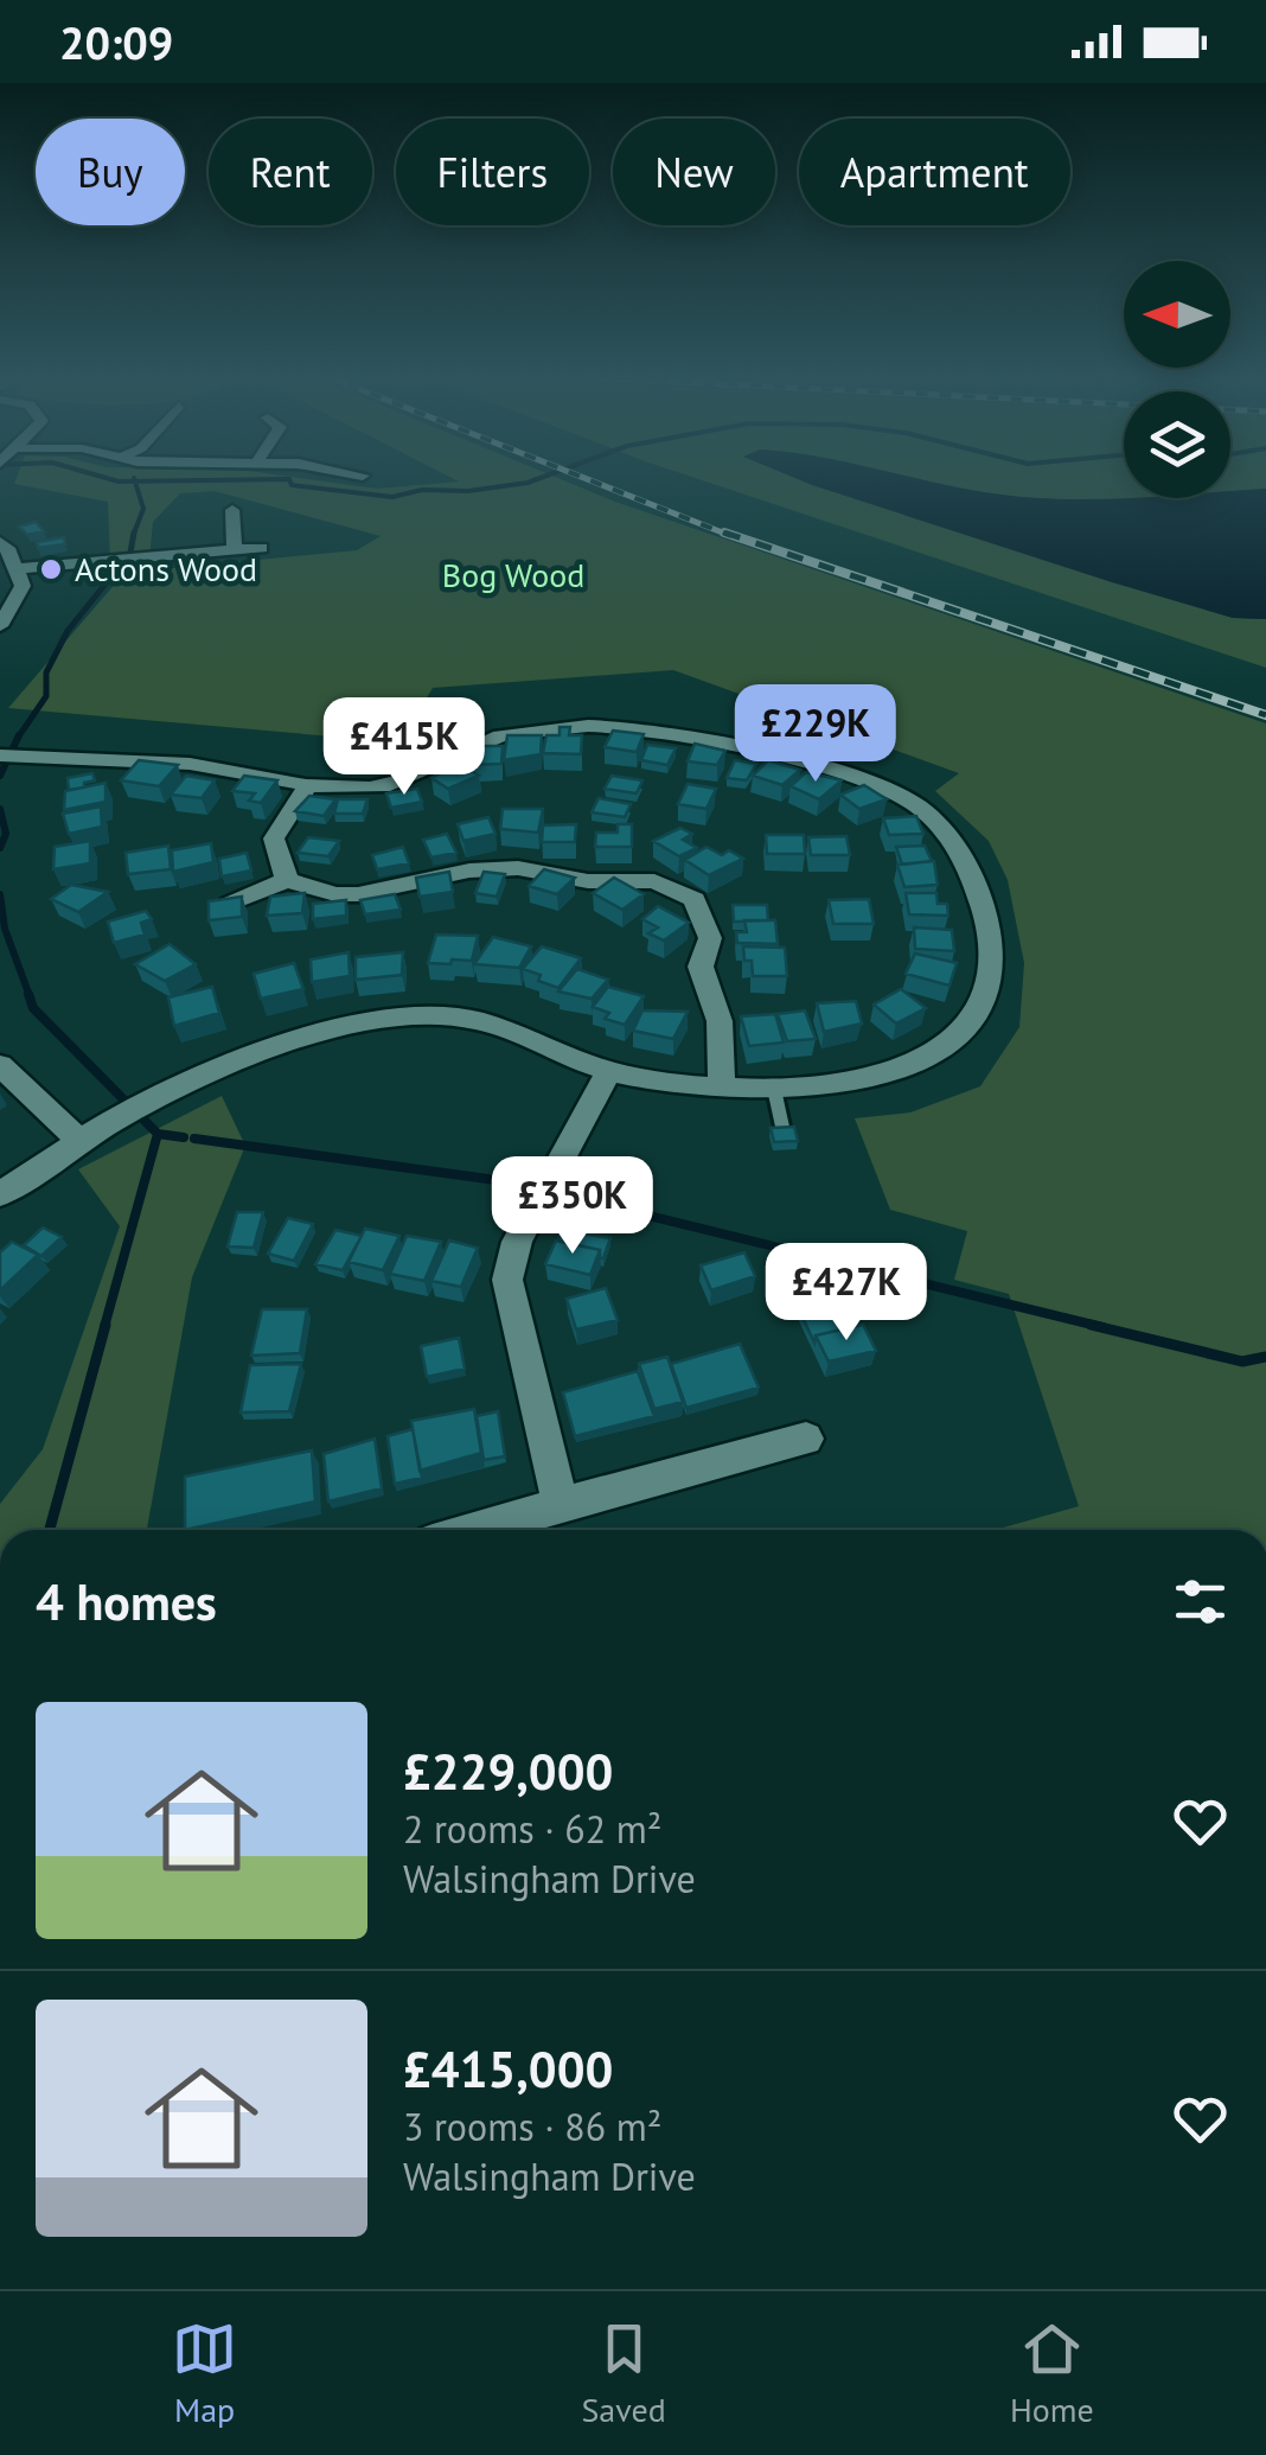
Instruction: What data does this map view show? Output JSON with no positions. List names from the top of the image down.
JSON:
{
  "parks": ["Bog Wood"],
  "places": ["Actons Wood"],
  "north": "left",
  "page": {
    "status": "20:09",
    "chip": [
      "Buy",
      "Rent",
      "Filters",
      "New",
      "Apartment"
    ],
    "price": [
      "£229K",
      "£415K",
      "£350K",
      "£427K"
    ],
    "heading": "4 homes",
    "list": [
      {
        "name": "£229,000",
        "note": "2 rooms · 62 m² · Walsingham Drive"
      },
      {
        "name": "£415,000",
        "note": "3 rooms · 86 m² · Walsingham Drive"
      }
    ],
    "tabs": ["Map", "Saved", "Home"]
  }
}
